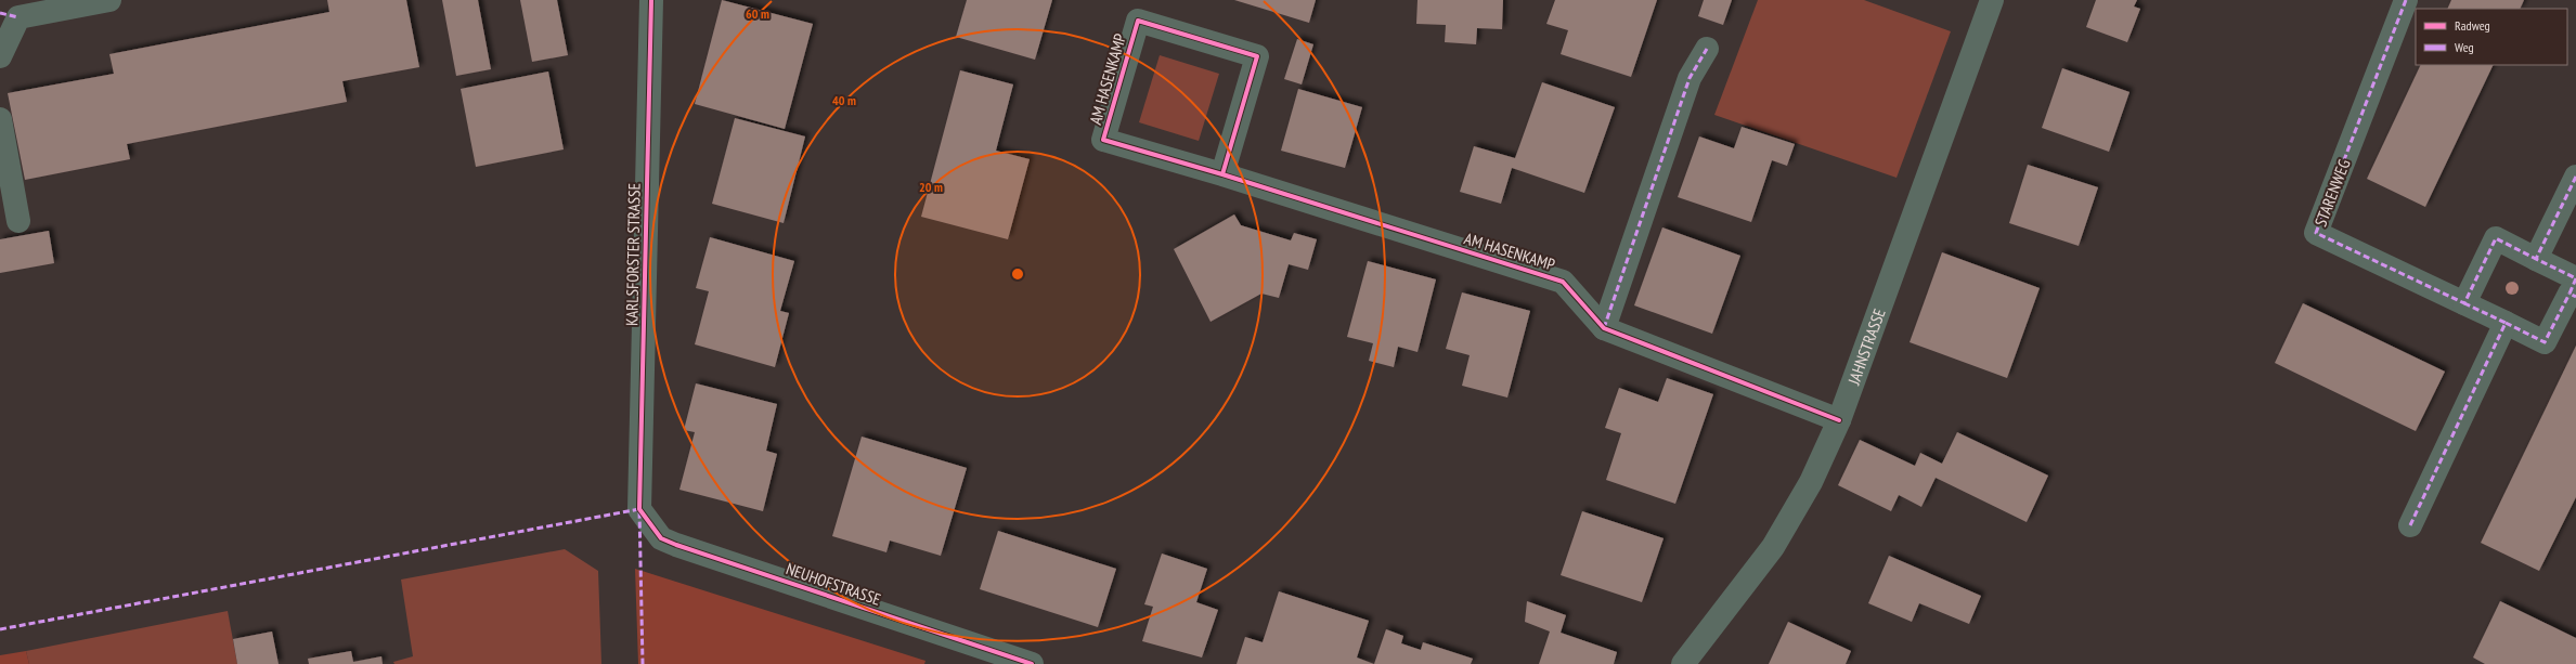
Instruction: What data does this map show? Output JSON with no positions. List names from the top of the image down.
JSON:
{
  "streets": {
    "street": [
      "AM HASENKAMP",
      "STARENWEG",
      "KARLSFORSTER STRASSE",
      "JAHNSTRASSE",
      "NEUHOFSTRASSE"
    ]
  },
  "crossings": [
    ["AM HASENKAMP", "JAHNSTRASSE"],
    ["KARLSFORSTER STRASSE", "NEUHOFSTRASSE"]
  ],
  "legend": ["Radweg", "Weg"],
  "rings": ["60 m", "40 m", "20 m"]
}
